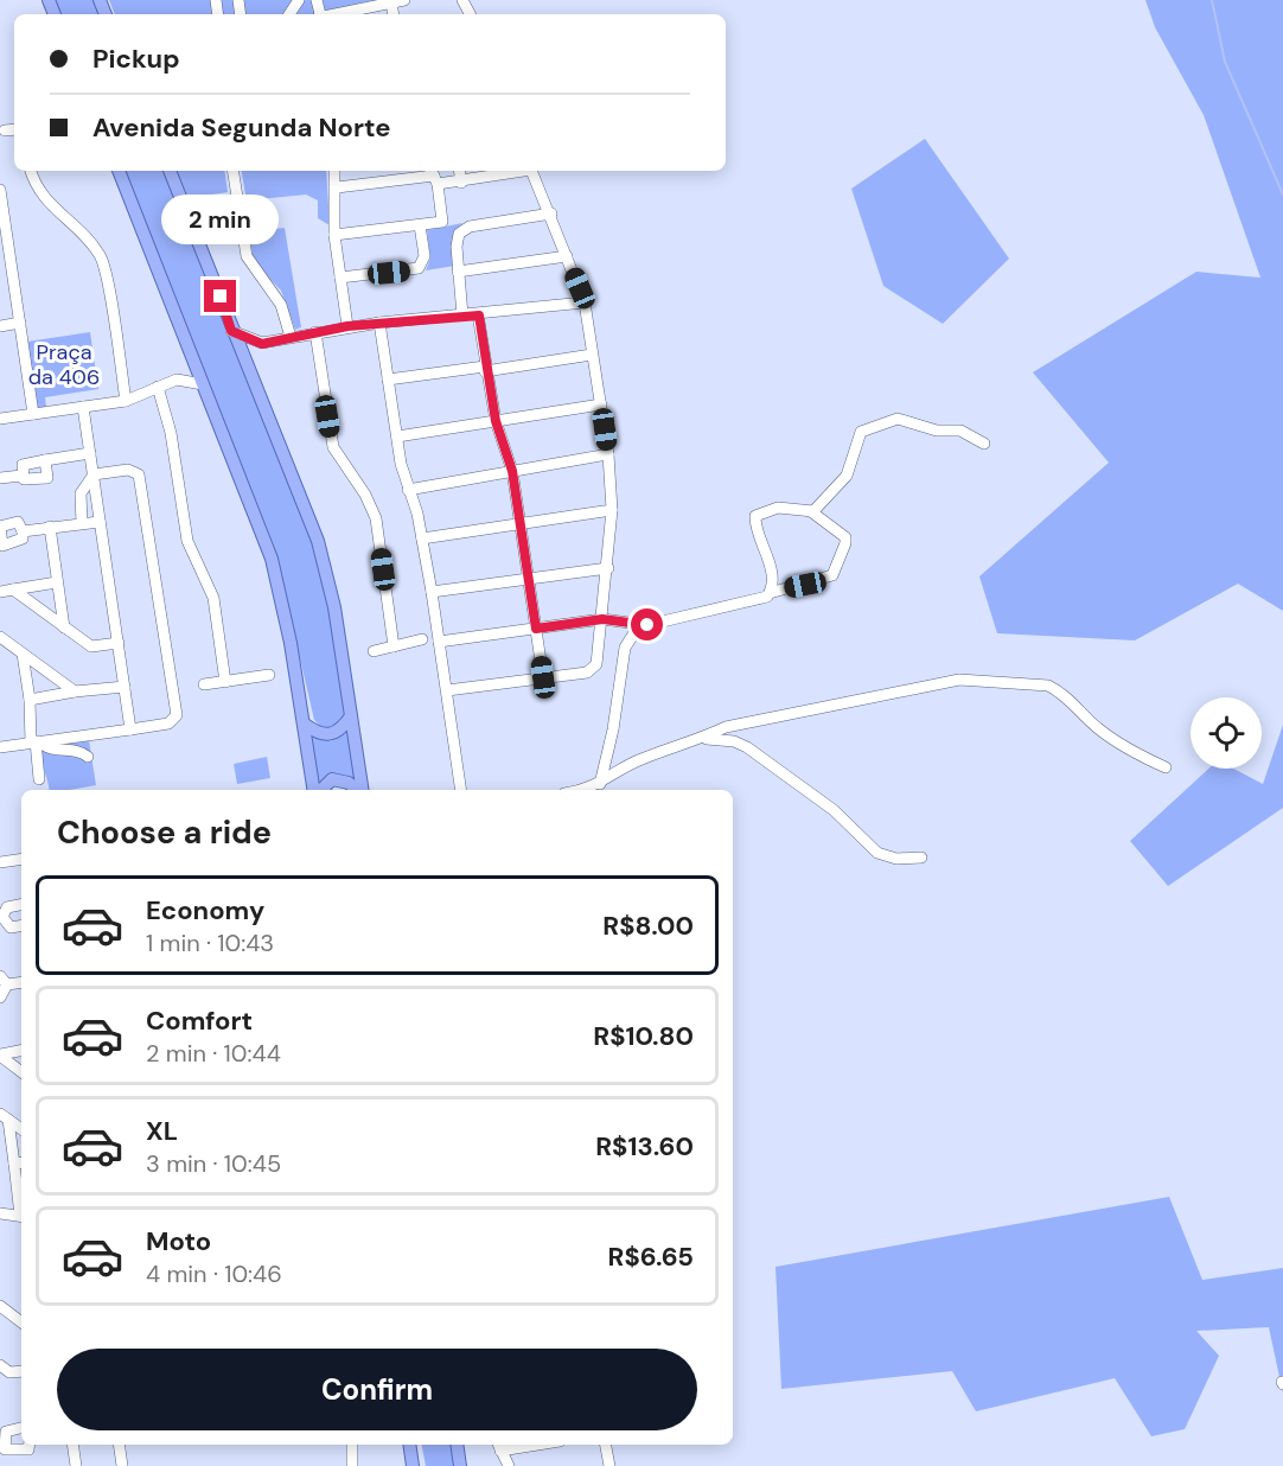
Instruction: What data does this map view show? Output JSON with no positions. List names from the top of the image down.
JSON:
{
  "parks": ["Praça da 406"],
  "page": {
    "banner": ["Pickup", "Avenida Segunda Norte"],
    "bubble": "2 min",
    "heading": "Choose a ride",
    "list": [
      {
        "name": "Economy",
        "note": "1 min · 10:43",
        "value": "R$8.00"
      },
      {
        "name": "Comfort",
        "note": "2 min · 10:44",
        "value": "R$10.80"
      },
      {
        "name": "XL",
        "note": "3 min · 10:45",
        "value": "R$13.60"
      },
      {
        "name": "Moto",
        "note": "4 min · 10:46",
        "value": "R$6.65"
      }
    ],
    "buttons": "Confirm"
  }
}
